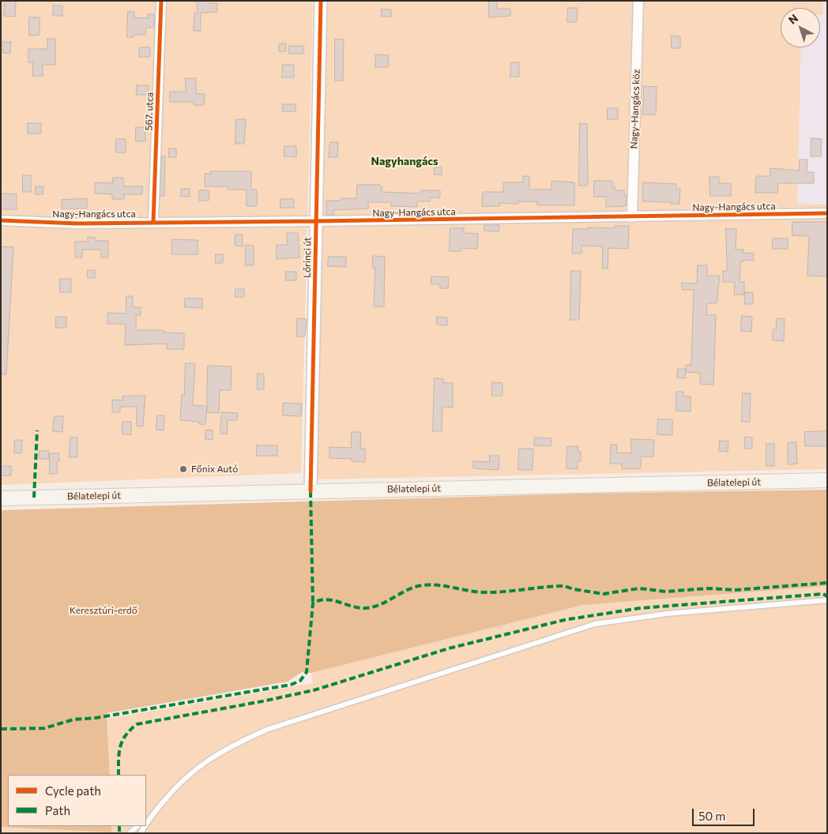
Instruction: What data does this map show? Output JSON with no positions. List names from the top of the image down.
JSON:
{
  "streets": {
    "main road": ["Bélatelepi út"],
    "street": [
      "Nagy-Hangács köz",
      "567. utca",
      "Nagy-Hangács utca",
      "Lőrinci út"
    ]
  },
  "crossings": [
    ["Nagy-Hangács köz", "Nagy-Hangács utca"],
    ["567. utca", "Nagy-Hangács utca"],
    ["Nagy-Hangács utca", "Lőrinci út"],
    ["Lőrinci út", "Bélatelepi út"]
  ],
  "districts": ["Nagyhangács"],
  "parks": ["Keresztúri-erdő"],
  "places": ["Főnix Autó"],
  "legend": ["Cycle path", "Path"],
  "scale_bar": "50 m",
  "north": "top left"
}
